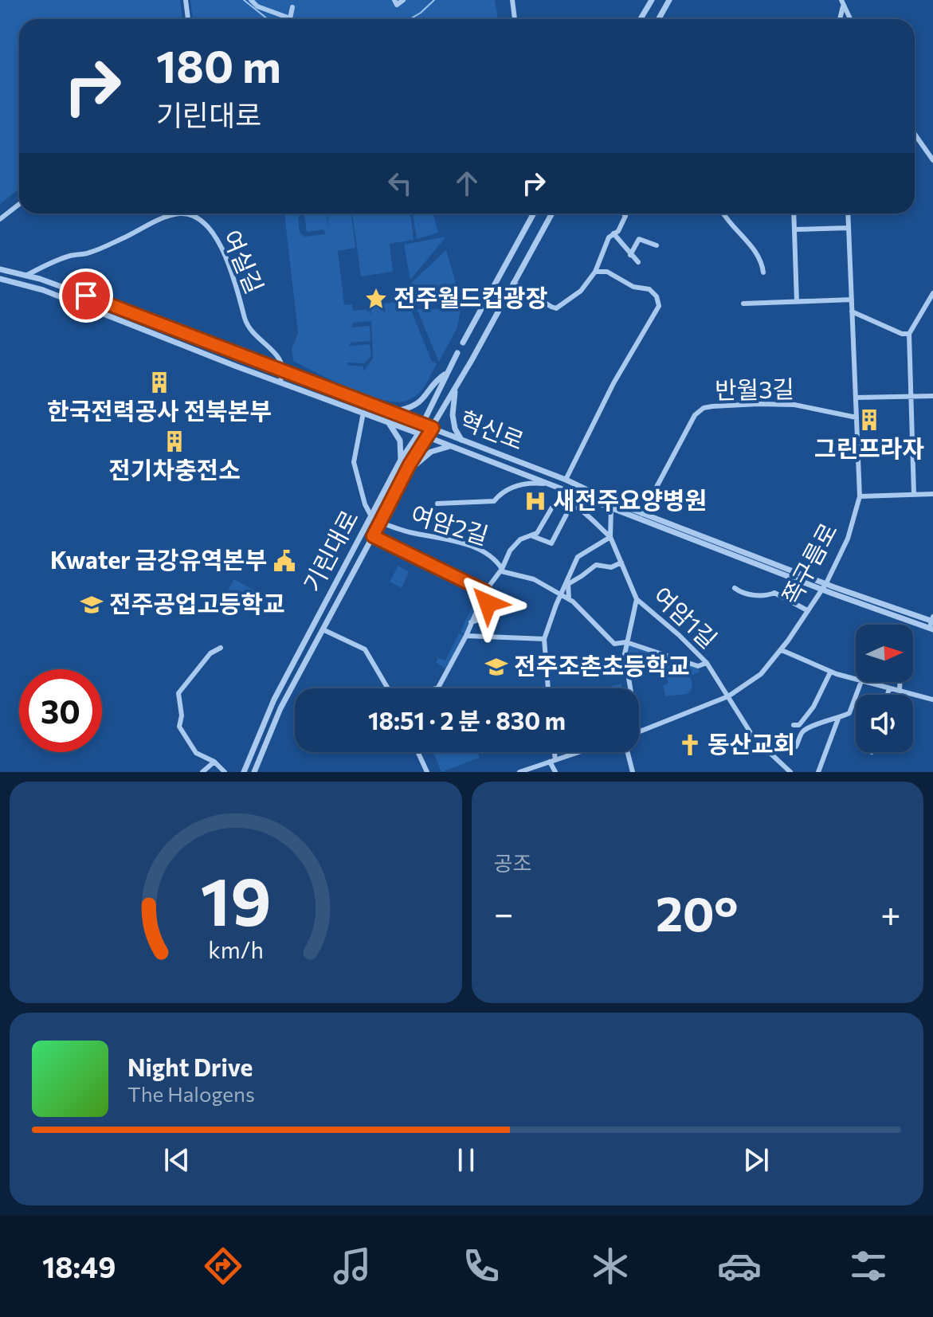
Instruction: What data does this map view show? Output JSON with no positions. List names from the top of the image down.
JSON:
{
  "streets": {
    "street": [
      "여실길",
      "반월3길",
      "혁신로",
      "여암2길",
      "기린대로",
      "쪽구름로",
      "여암1길"
    ]
  },
  "crossings": [
    ["여실길", "혁신로"],
    ["반월3길", "혁신로"],
    ["반월3길", "쪽구름로"],
    ["혁신로", "기린대로"],
    ["혁신로", "쪽구름로"],
    ["혁신로", "여암1길"],
    ["여암2길", "기린대로"],
    ["여암2길", "여암1길"],
    ["쪽구름로", "여암1길"]
  ],
  "places": {
    "place": ["전주월드컵광장"],
    "building": ["한국전력공사 전북본부", "그린프라자", "전기차충전소"],
    "hospital": ["새전주요양병원"],
    "public building": ["Kwater 금강유역본부"],
    "school or university": ["전주공업고등학교", "전주조촌초등학교"],
    "church": ["동산교회"]
  },
  "north": "right",
  "page": {
    "turn": ["180 m", "기린대로"],
    "limit": "30",
    "trip": "18:51 · 2 분 · 830 m",
    "tile": "공조",
    "heat": ["−", "20°", "+"],
    "song": ["Night Drive", "The Halogens"],
    "tabs": "18:49",
    "gauge": ["19", "km/h"]
  }
}
